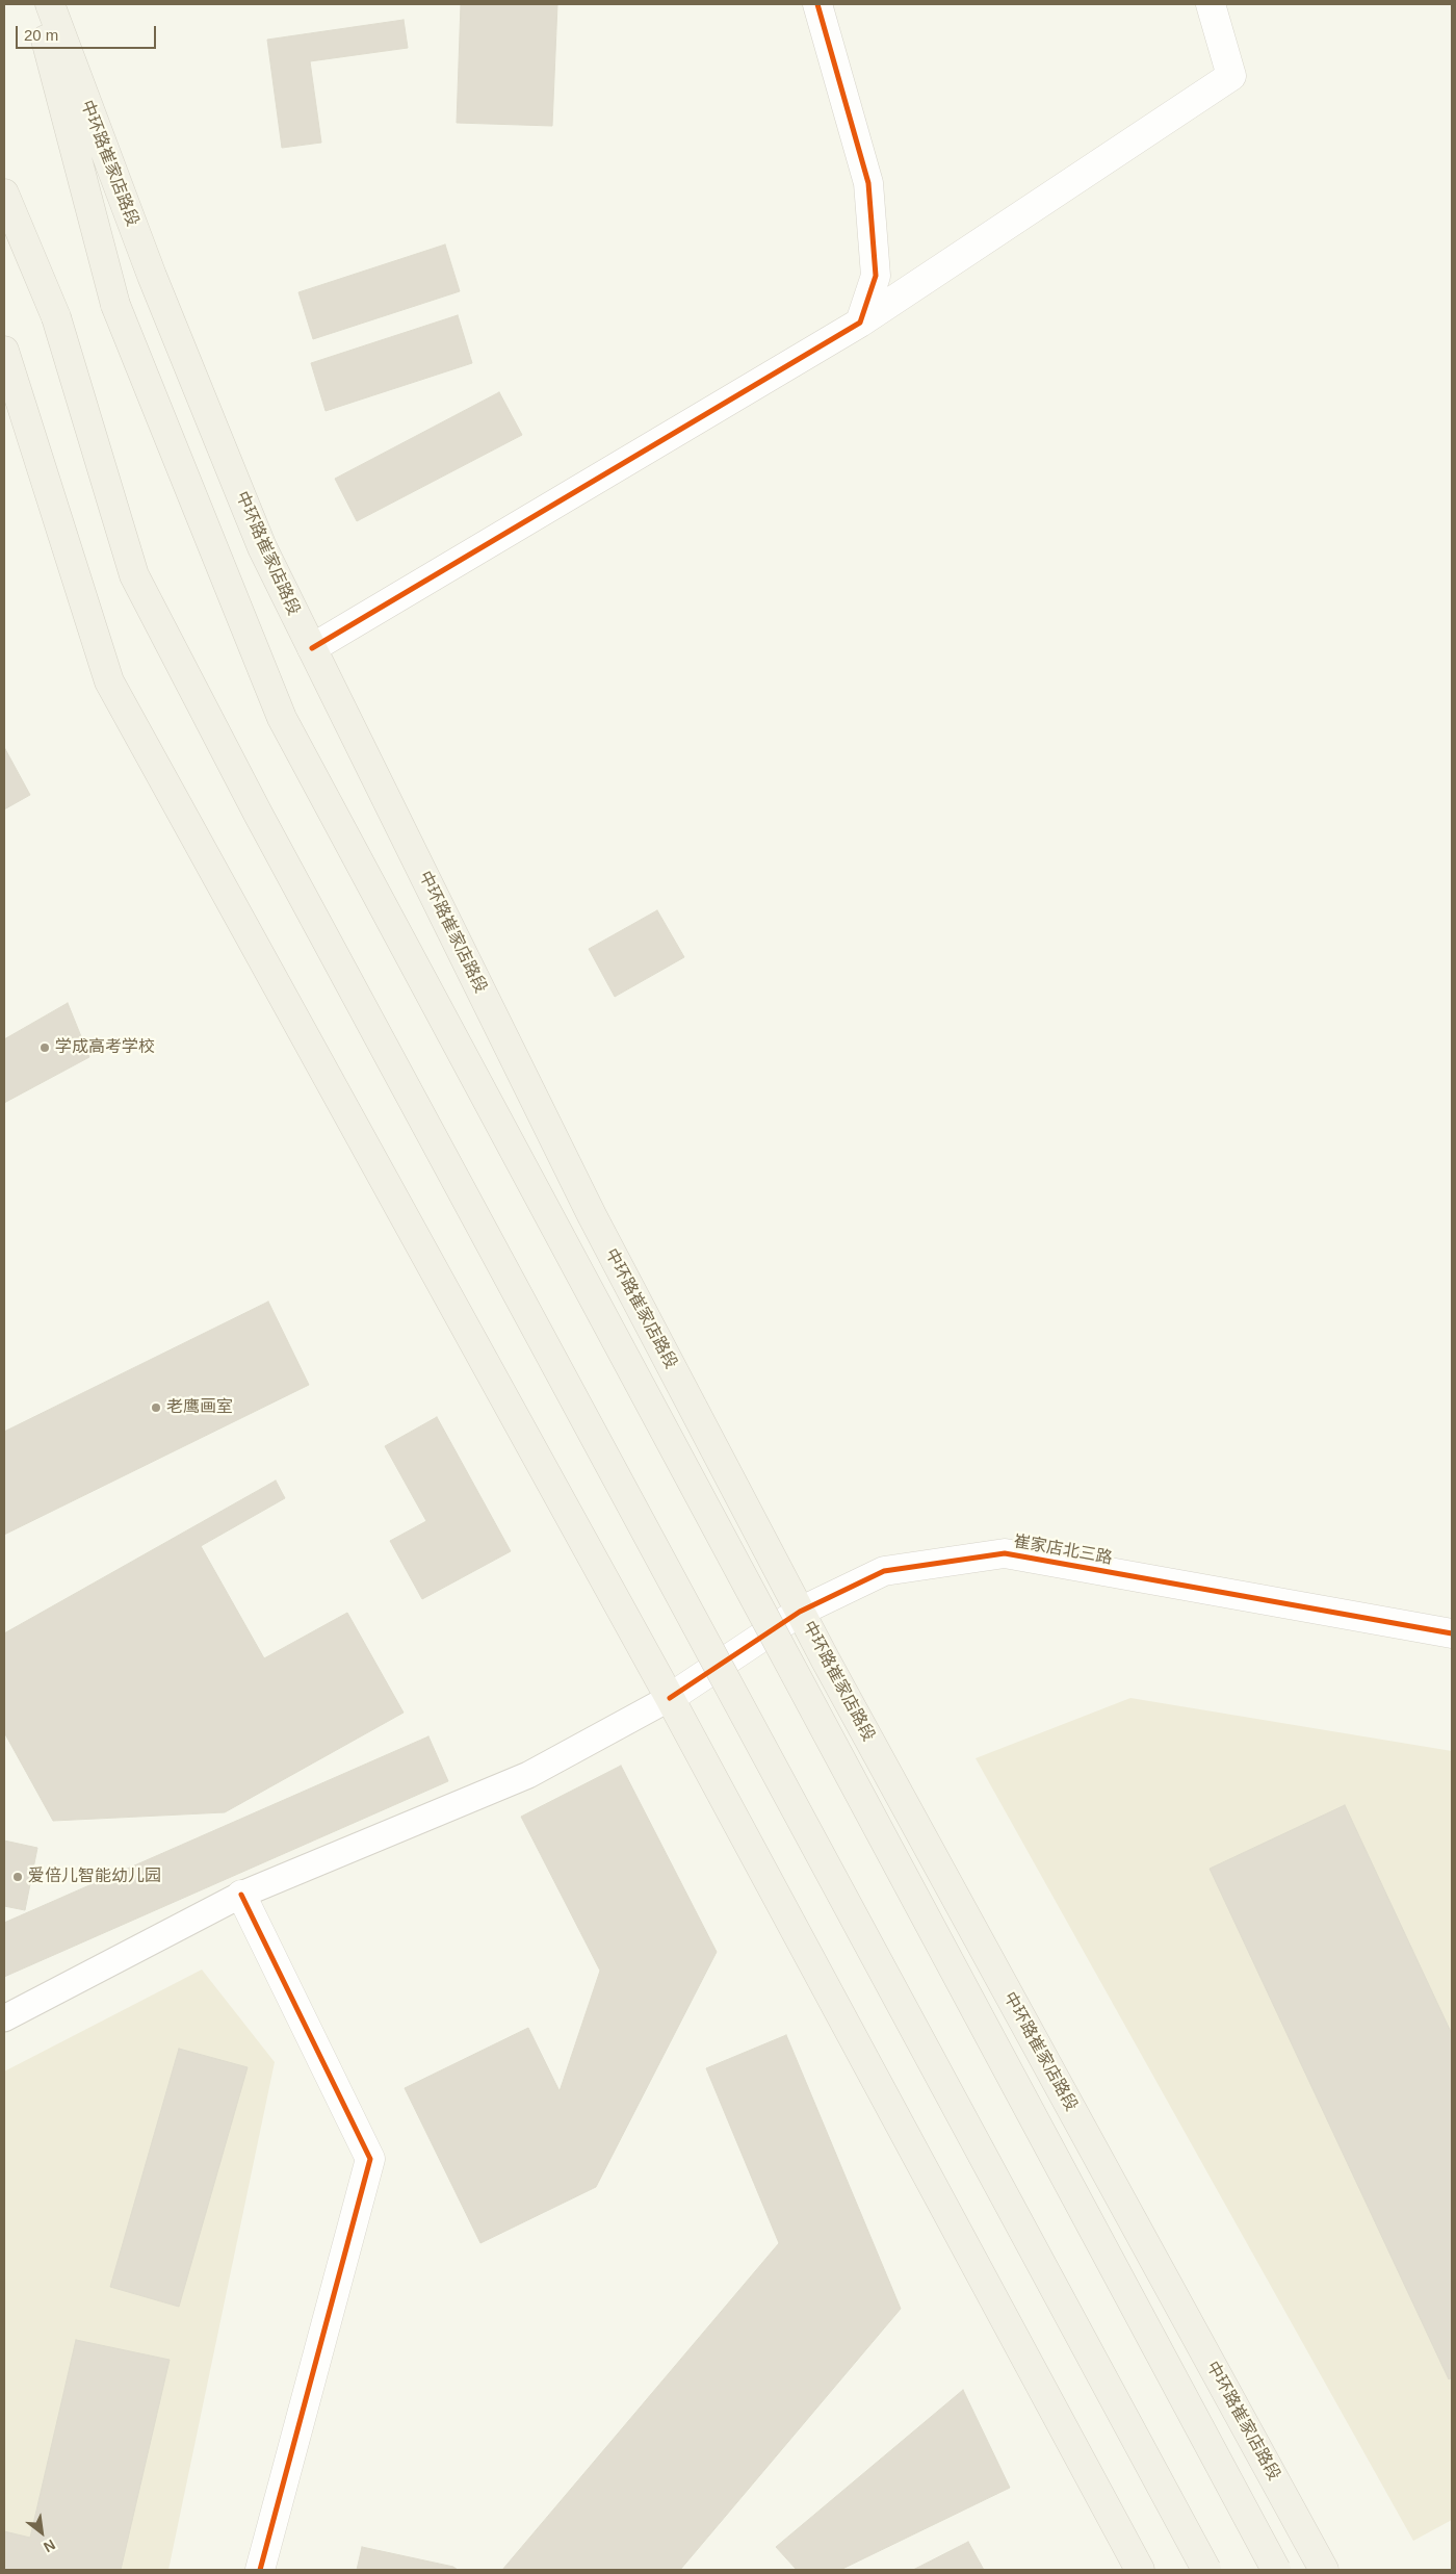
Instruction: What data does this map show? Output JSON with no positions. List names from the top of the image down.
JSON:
{
  "streets": {
    "main road": ["中环路崔家店路段"],
    "street": ["崔家店北三路"]
  },
  "crossings": [
    ["中环路崔家店路段", "崔家店北三路"]
  ],
  "places": ["学成高考学校", "老鹰画室", "爱倍儿智能幼儿园"],
  "scale_bar": "20 m",
  "north": "bottom right"
}
